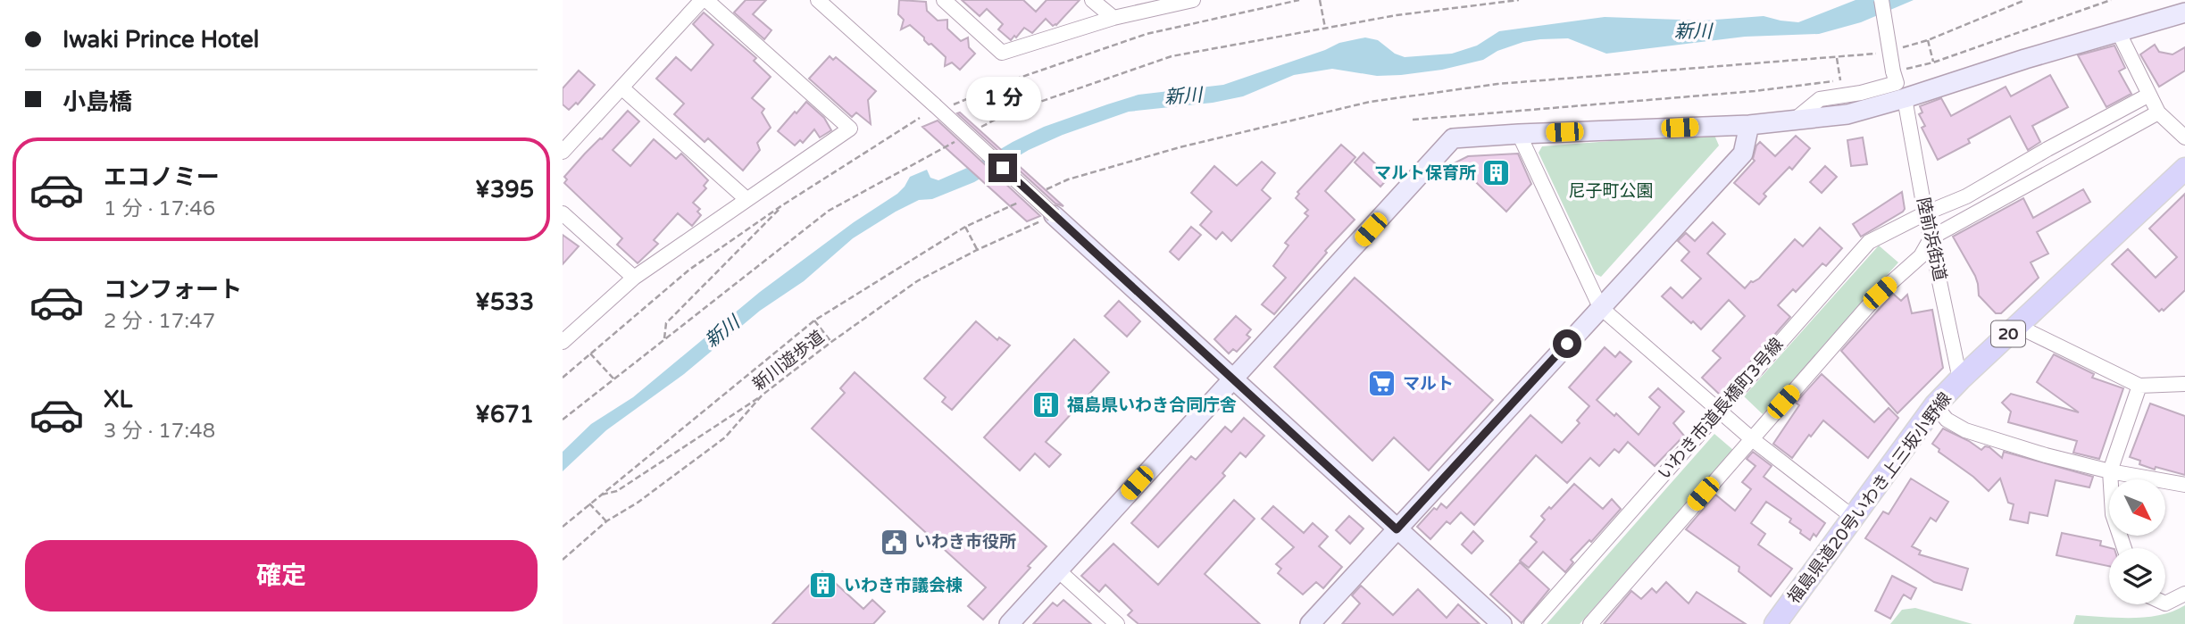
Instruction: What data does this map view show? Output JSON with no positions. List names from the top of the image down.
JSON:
{
  "streets": {
    "main road": ["20", "福島県道20号いわき上三坂小野線"],
    "street": ["陸前浜街道", "いわき市道長橋町3号線"],
    "path": ["新川遊歩道"]
  },
  "crossings": [
    ["陸前浜街道", "いわき市道長橋町3号線"],
    ["陸前浜街道", "福島県道20号いわき上三坂小野線"]
  ],
  "water": ["新川"],
  "parks": ["尼子町公園"],
  "places": {
    "building": ["マルト保育所", "福島県いわき合同庁舎", "いわき市議会棟"],
    "supermarket": ["マルト"],
    "public building": ["いわき市役所"]
  },
  "north": "bottom right",
  "page": {
    "banner": ["Iwaki Prince Hotel", "小島橋"],
    "bubble": "1 分",
    "list": [
      {
        "name": "エコノミー",
        "note": "1 分 · 17:46",
        "value": "¥395"
      },
      {
        "name": "コンフォート",
        "note": "2 分 · 17:47",
        "value": "¥533"
      },
      {
        "name": "XL",
        "note": "3 分 · 17:48",
        "value": "¥671"
      }
    ],
    "buttons": "確定"
  }
}
